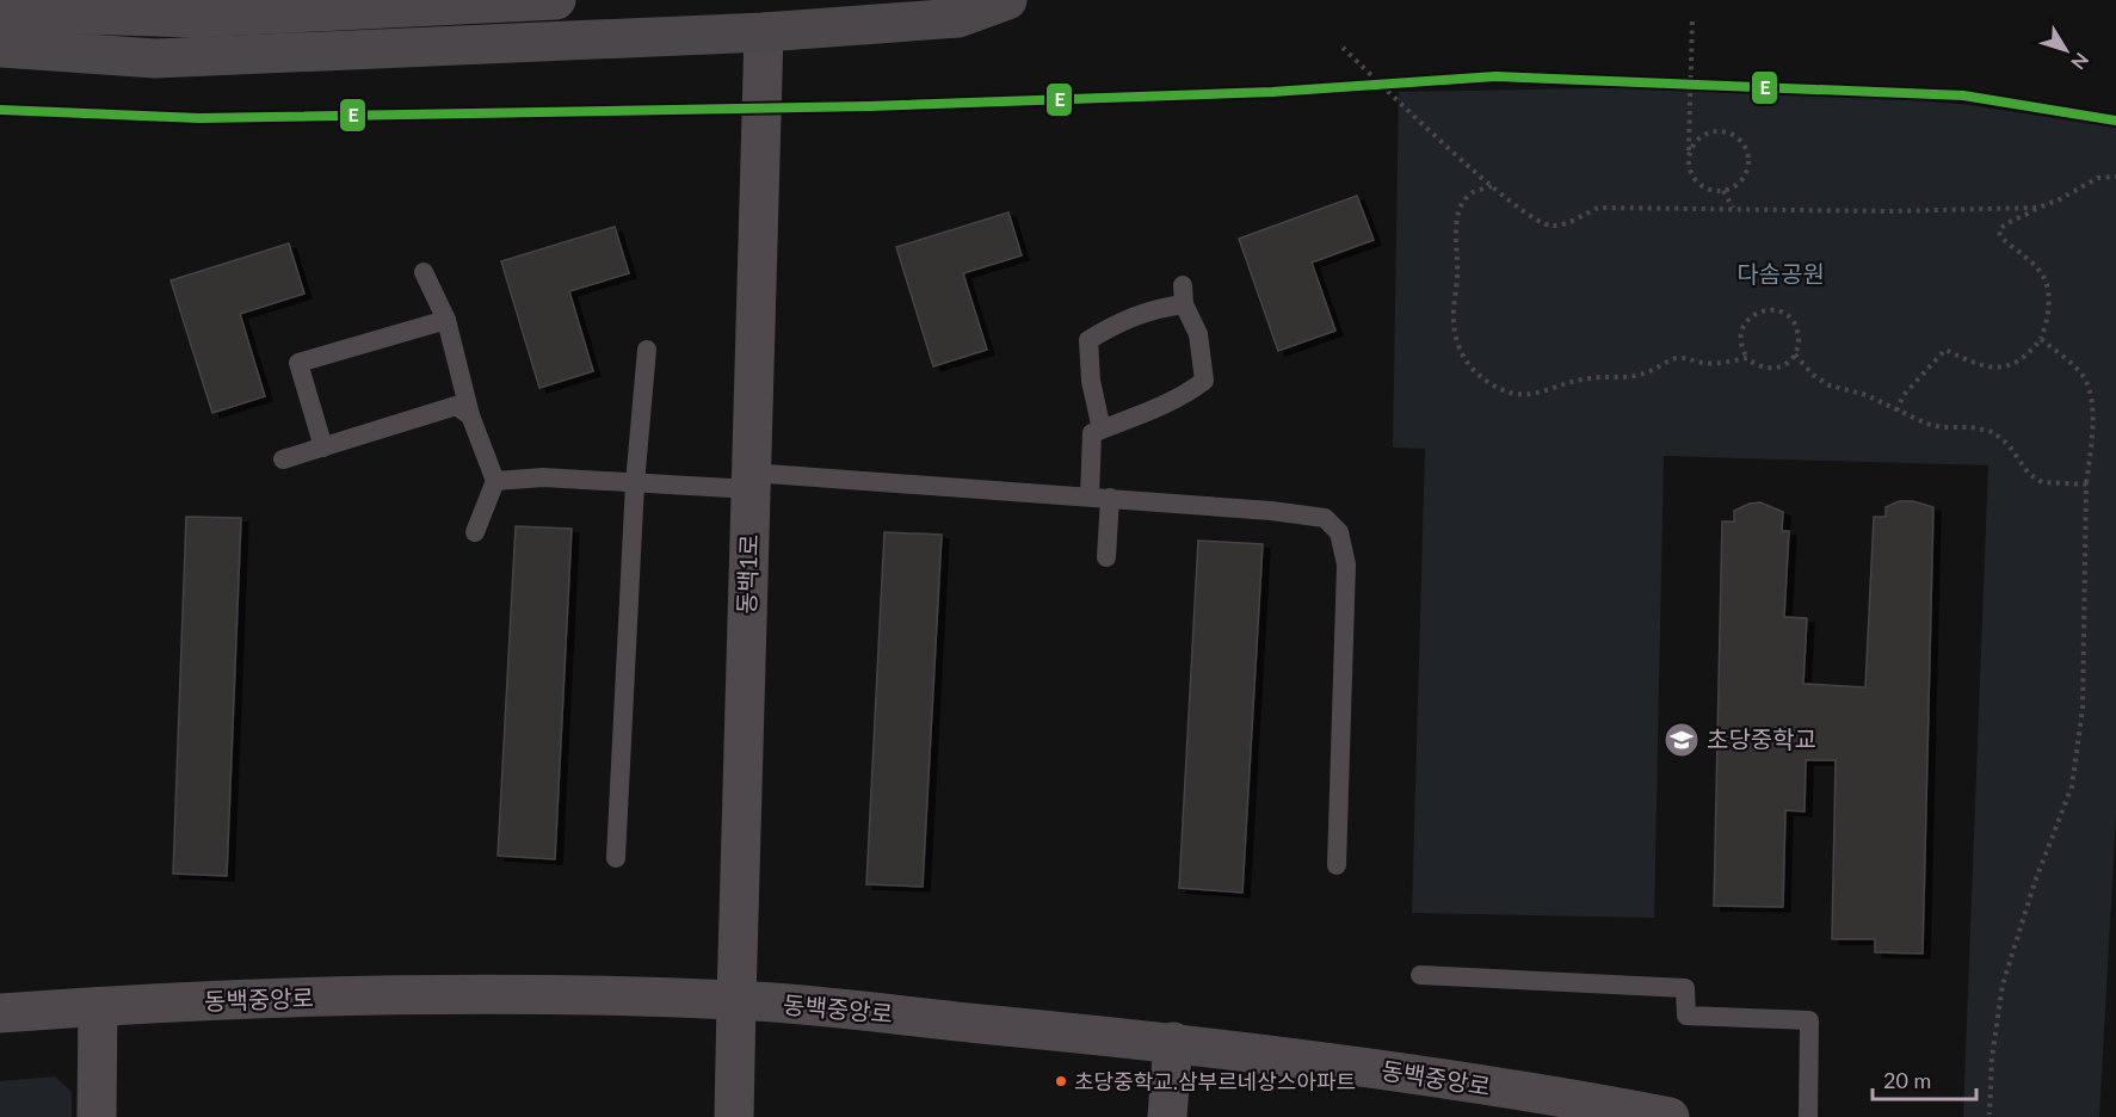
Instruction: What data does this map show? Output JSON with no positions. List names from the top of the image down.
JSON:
{
  "streets": {
    "street": ["동백1로", "동백중앙로"]
  },
  "crossings": [
    ["동백1로", "동백중앙로"]
  ],
  "parks": ["다솜공원"],
  "places": {
    "school or university": ["초당중학교"],
    "other": ["초당중학교.삼부르네상스아파트"]
  },
  "lines": ["transit line E"],
  "scale_bar": "20 m",
  "north": "bottom right"
}
